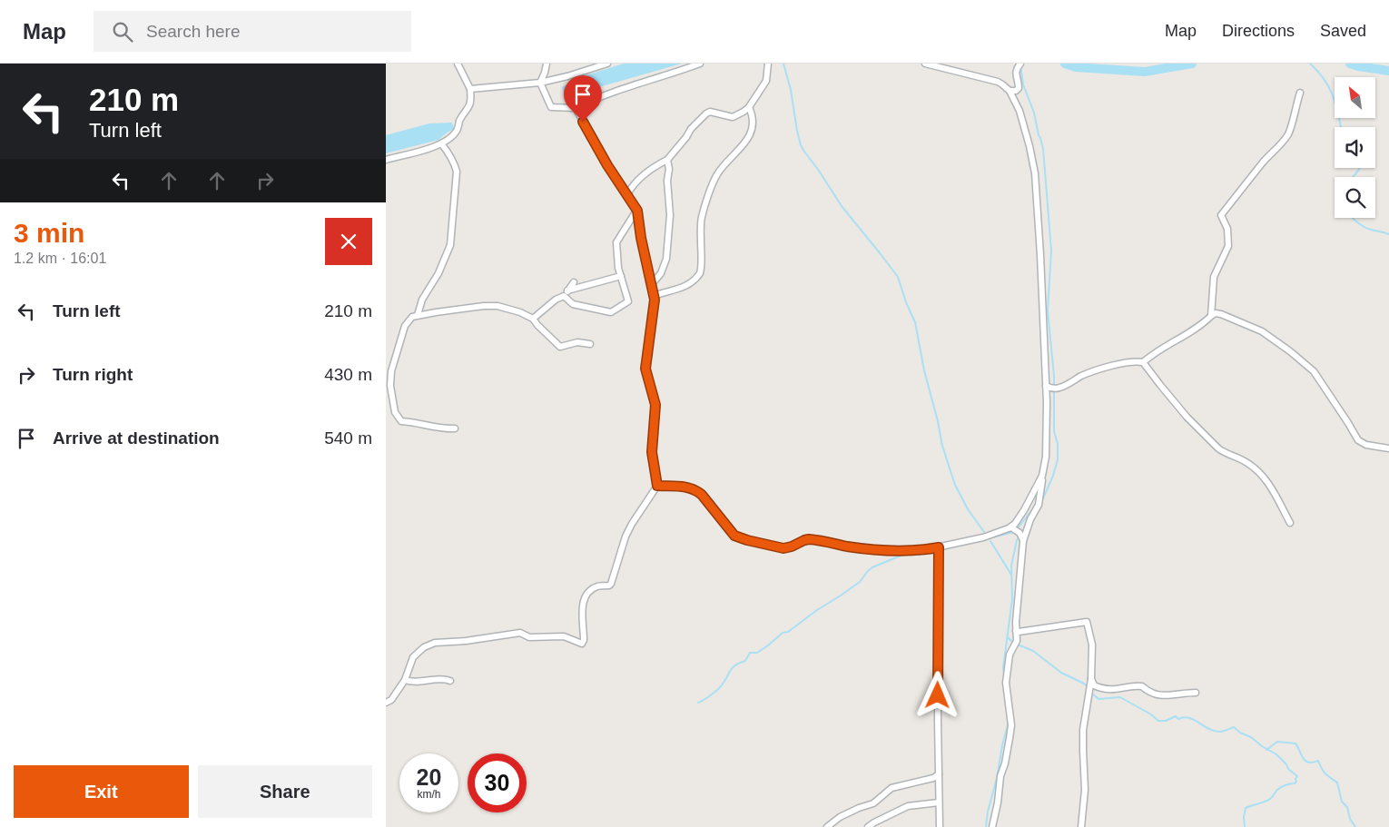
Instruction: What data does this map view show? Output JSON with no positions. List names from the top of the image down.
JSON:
{
  "north": "top left",
  "page": {
    "header": "Map",
    "search": "Search here",
    "nav": ["Map", "Directions", "Saved"],
    "turn": ["210 m", "Turn left"],
    "heading": ["3 min", "1.2 km · 16:01"],
    "list": [
      {
        "name": "Turn left",
        "value": "210 m"
      },
      {
        "name": "Turn right",
        "value": "430 m"
      },
      {
        "name": "Arrive at destination",
        "value": "540 m"
      }
    ],
    "speed": "20 km/h",
    "limit": "30",
    "buttons": ["Exit", "Share"]
  }
}
